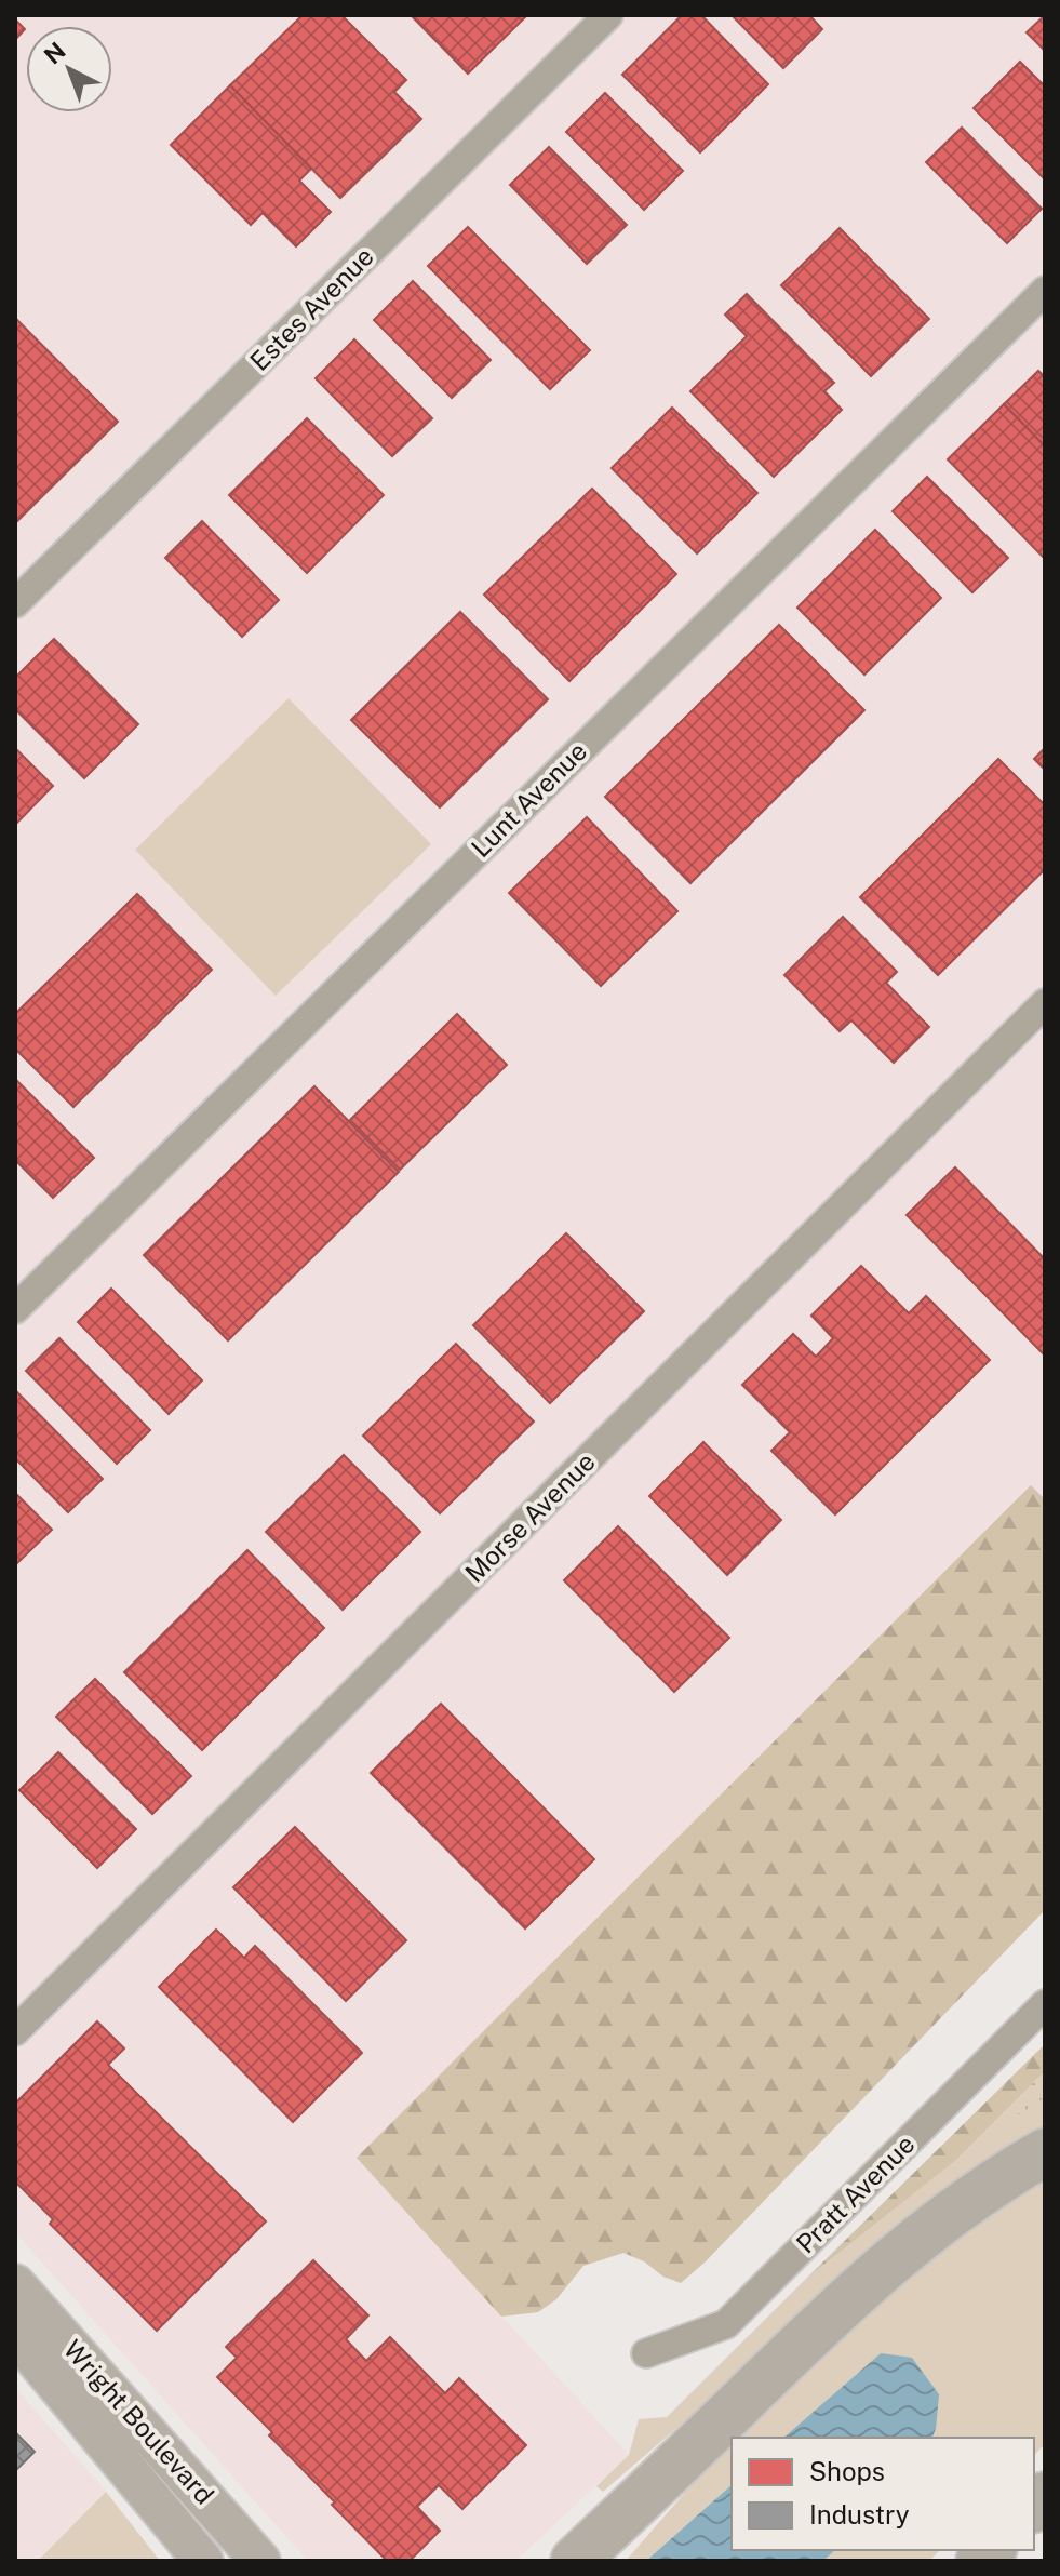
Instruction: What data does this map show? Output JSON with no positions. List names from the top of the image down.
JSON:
{
  "streets": {
    "street": [
      "Estes Avenue",
      "Lunt Avenue",
      "Morse Avenue",
      "Pratt Avenue",
      "Wright Boulevard"
    ]
  },
  "legend": ["Shops", "Industry"],
  "north": "top left"
}
